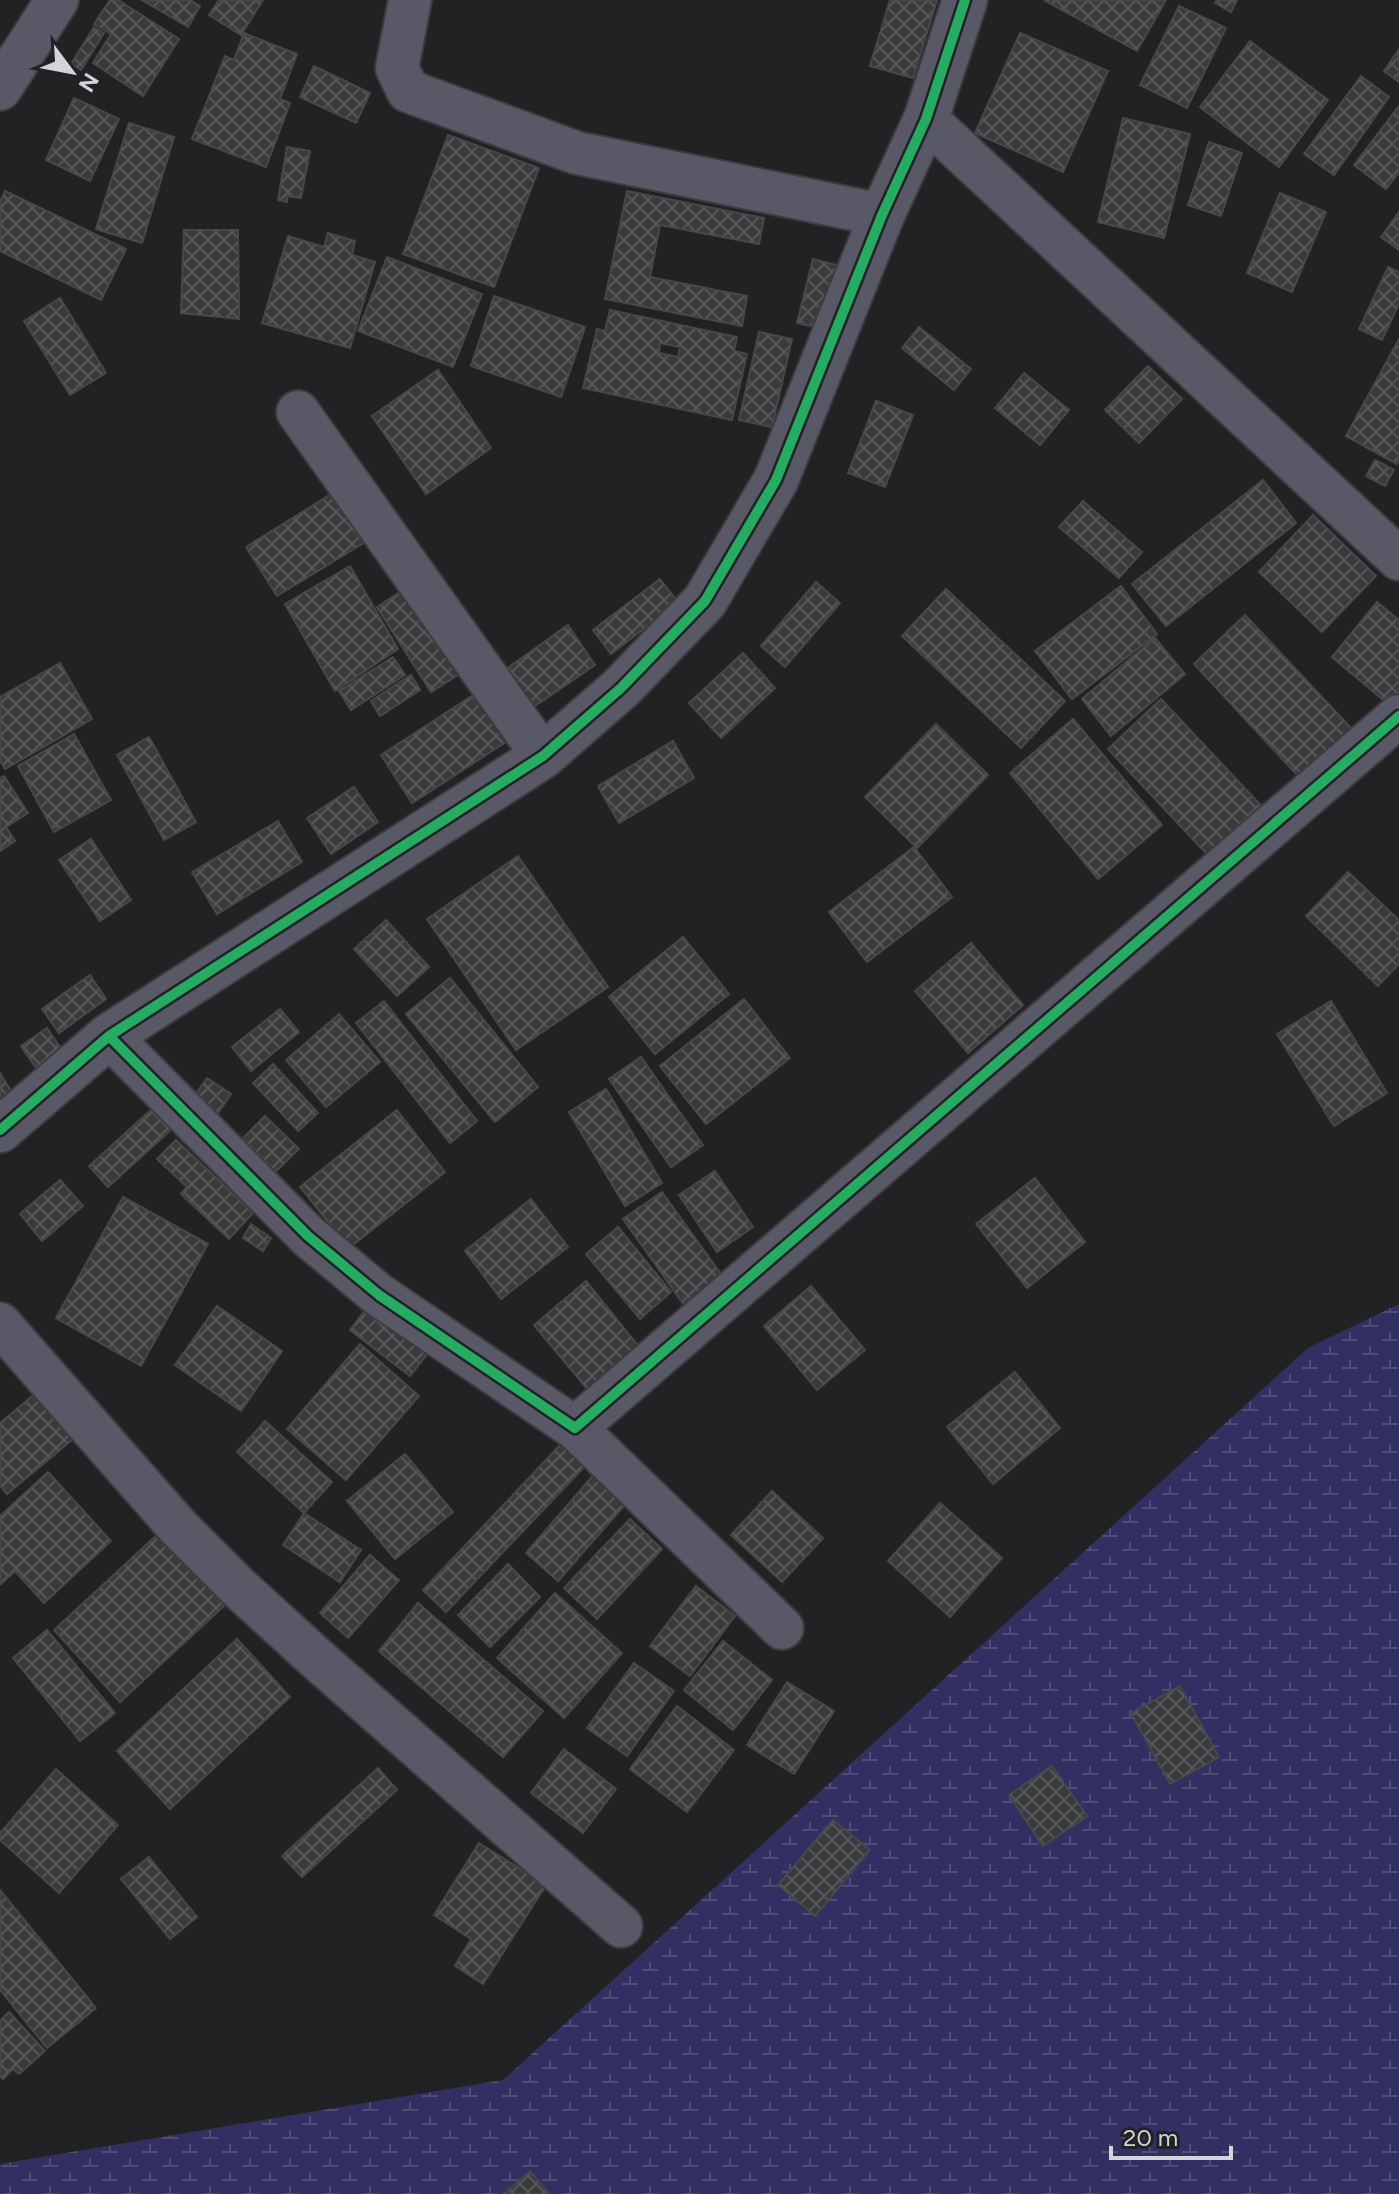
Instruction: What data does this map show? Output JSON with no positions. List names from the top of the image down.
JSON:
{
  "scale_bar": "20 m",
  "north": "bottom right"
}
